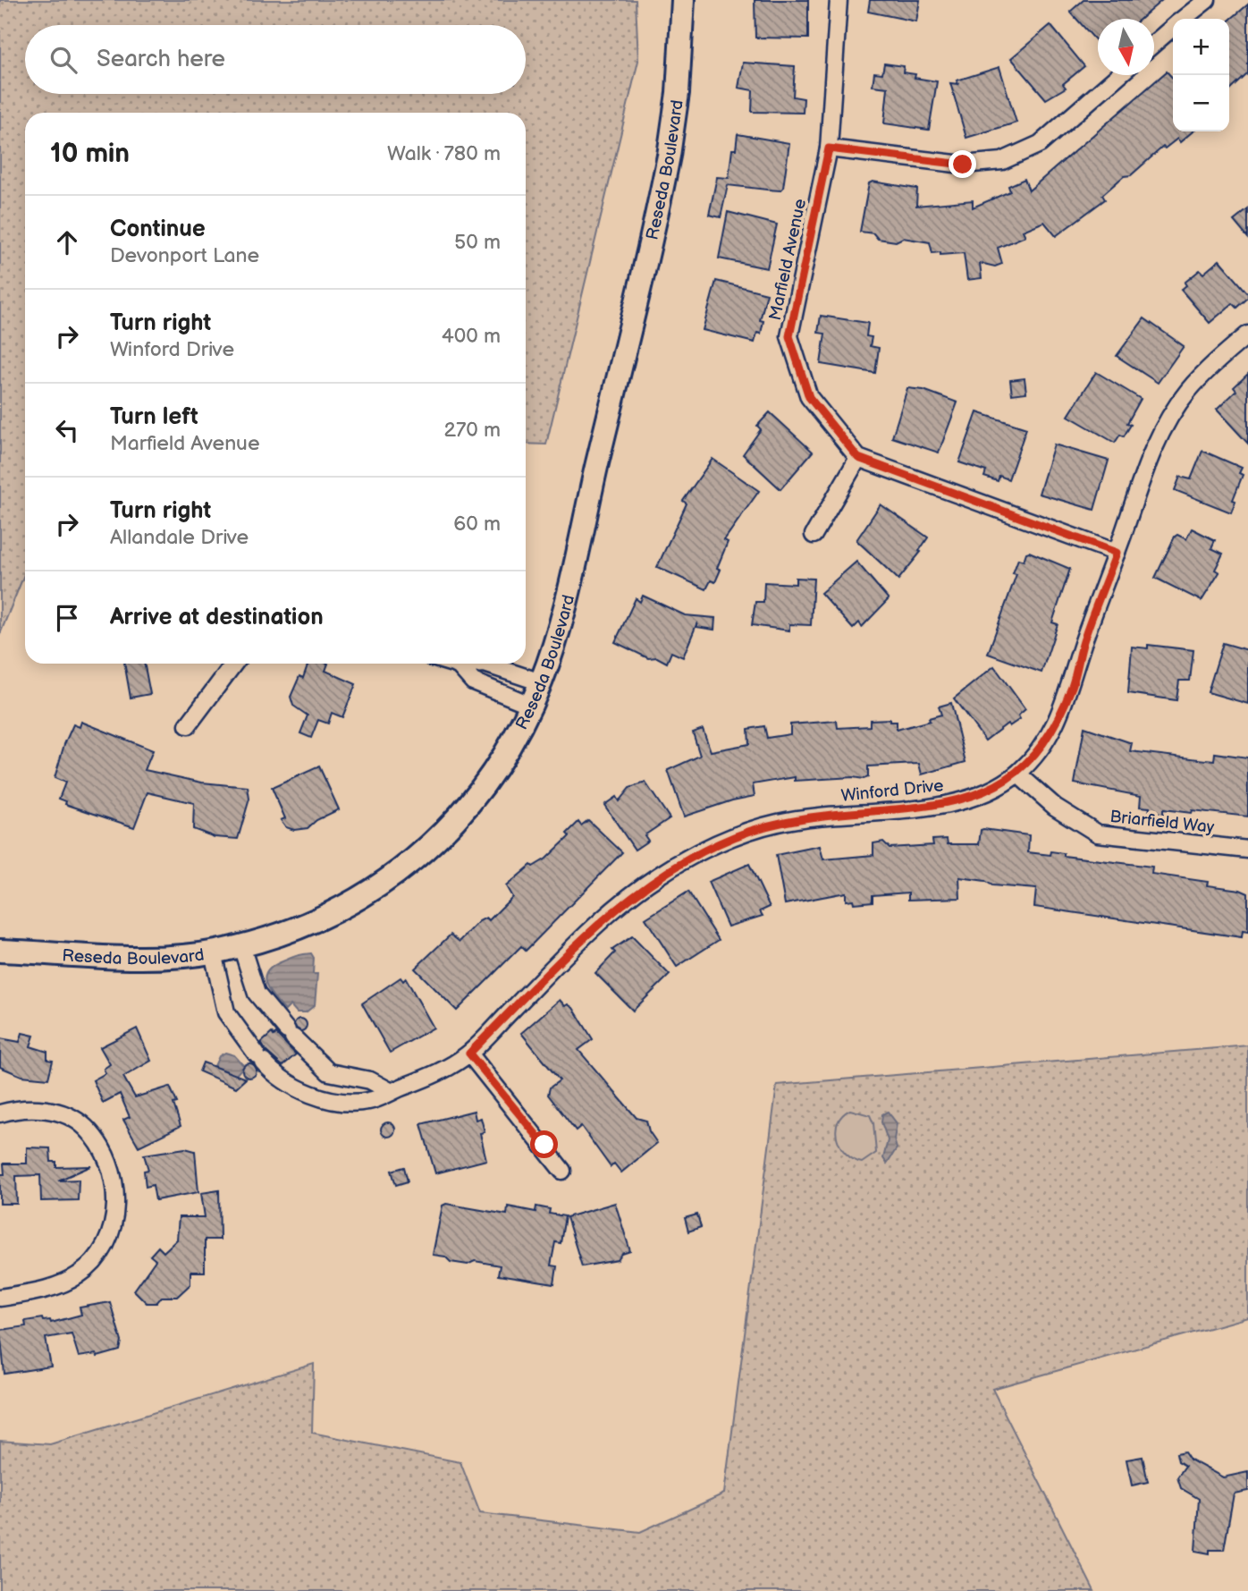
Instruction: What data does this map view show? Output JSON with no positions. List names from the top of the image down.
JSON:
{
  "streets": {
    "main road": ["Reseda Boulevard"],
    "street": ["Marfield Avenue", "Winford Drive", "Briarfield Way"]
  },
  "crossings": [
    ["Reseda Boulevard", "Winford Drive"],
    ["Winford Drive", "Briarfield Way"]
  ],
  "north": "bottom",
  "page": {
    "map_buttons": ["+", "−"],
    "search": "Search here",
    "heading": ["10 min", "Walk · 780 m"],
    "list": [
      ["Continue", "Devonport Lane", "50 m"],
      ["Turn right", "Winford Drive", "400 m"],
      ["Turn left", "Marfield Avenue", "270 m"],
      ["Turn right", "Allandale Drive", "60 m"],
      "Arrive at destination"
    ]
  }
}
